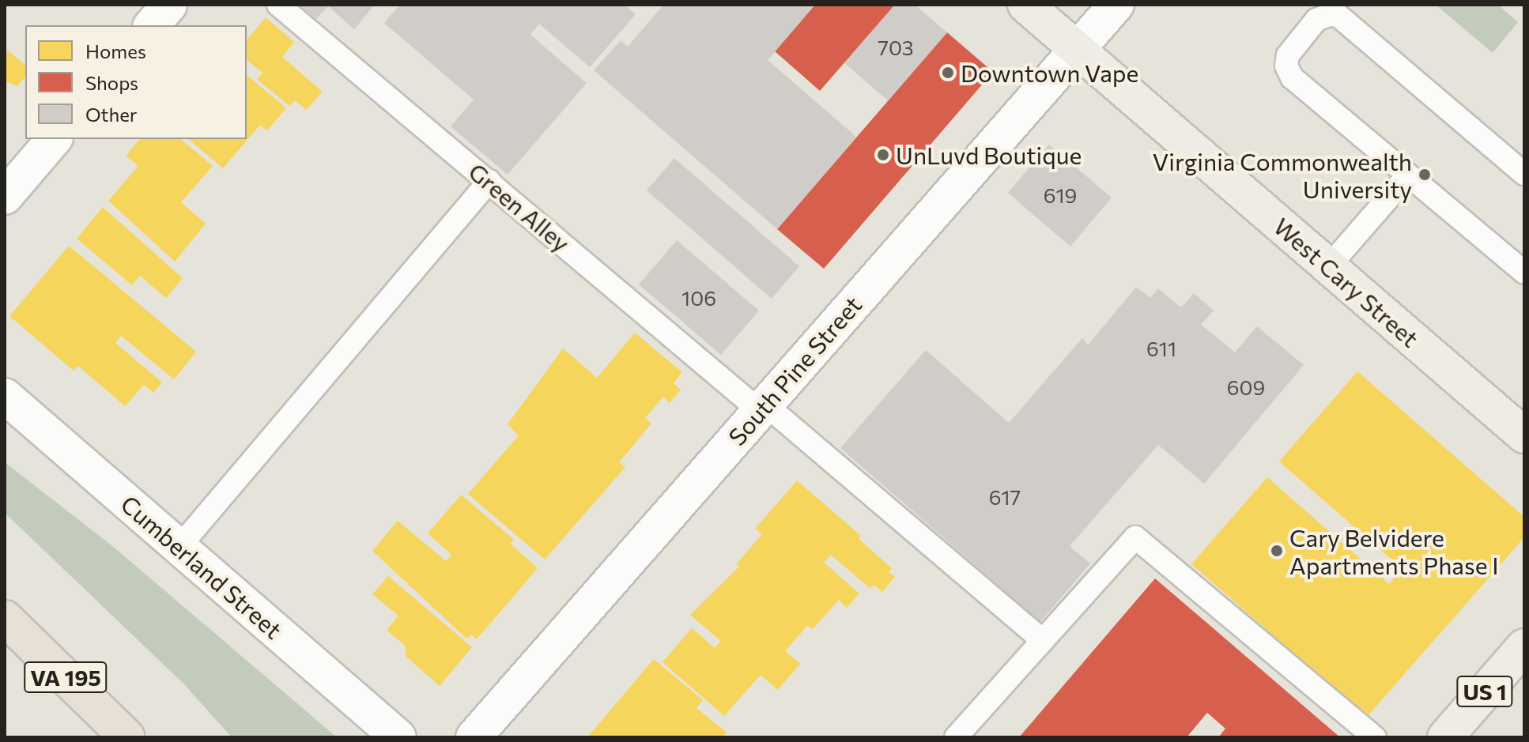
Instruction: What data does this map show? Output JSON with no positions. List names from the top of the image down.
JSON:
{
  "streets": {
    "highway": ["VA 195"],
    "main road": ["West Cary Street", "US 1"],
    "street": ["South Pine Street", "Cumberland Street"],
    "lane": ["Green Alley"]
  },
  "crossings": [
    ["Green Alley", "South Pine Street"],
    ["West Cary Street", "South Pine Street"]
  ],
  "places": [
    "Downtown Vape",
    "UnLuvd Boutique",
    "Virginia Commonwealth University",
    "Cary Belvidere Apartments Phase I"
  ],
  "house_numbers": [
    "703",
    "619",
    "106",
    "611",
    "609",
    "617"
  ],
  "legend": ["Homes", "Shops", "Other"]
}
